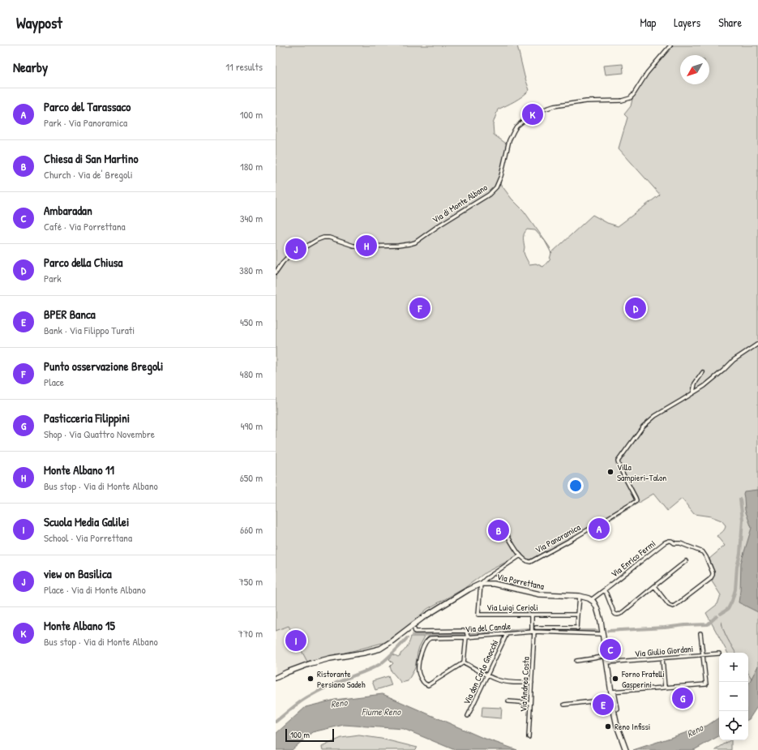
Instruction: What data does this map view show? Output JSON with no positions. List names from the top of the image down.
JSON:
{
  "streets": {
    "main road": ["Via Porrettana"],
    "street": [
      "Via di Monte Albano",
      "Via Panoramica",
      "Via Enrico Fermi",
      "Via Luigi Cerioli",
      "Via del Canale",
      "Via Giulio Giordani",
      "Via don Carlo Gnocchi",
      "Via Andrea Costa"
    ]
  },
  "crossings": [
    ["Via Porrettana", "Via Luigi Cerioli"],
    ["Via Luigi Cerioli", "Via Andrea Costa"],
    ["Via del Canale", "Via don Carlo Gnocchi"],
    ["Via del Canale", "Via Andrea Costa"]
  ],
  "water": ["Reno", "Fiume Reno"],
  "places": [
    "Villa Sampieri-Talon",
    "Ristorante Persiano Sadeh",
    "Forno Fratelli Gasperini",
    "Reno Infissi"
  ],
  "scale_bar": "100 m",
  "north": "bottom left",
  "page": {
    "header": "Waypost",
    "nav": ["Map", "Layers", "Share"],
    "heading": ["Nearby", "11 results"],
    "list": [
      {
        "mark": "A",
        "name": "Parco del Tarassaco",
        "note": "Park · Via Panoramica",
        "value": "100 m"
      },
      {
        "mark": "B",
        "name": "Chiesa di San Martino",
        "note": "Church · Via de' Bregoli",
        "value": "180 m"
      },
      {
        "mark": "C",
        "name": "Ambaradan",
        "note": "Café · Via Porrettana",
        "value": "340 m"
      },
      {
        "mark": "D",
        "name": "Parco della Chiusa",
        "note": "Park",
        "value": "380 m"
      },
      {
        "mark": "E",
        "name": "BPER Banca",
        "note": "Bank · Via Filippo Turati",
        "value": "450 m"
      },
      {
        "mark": "F",
        "name": "Punto osservazione Bregoli",
        "note": "Place",
        "value": "480 m"
      },
      {
        "mark": "G",
        "name": "Pasticceria Filippini",
        "note": "Shop · Via Quattro Novembre",
        "value": "490 m"
      },
      {
        "mark": "H",
        "name": "Monte Albano 11",
        "note": "Bus stop · Via di Monte Albano",
        "value": "650 m"
      },
      {
        "mark": "I",
        "name": "Scuola Media Galilei",
        "note": "School · Via Porrettana",
        "value": "660 m"
      },
      {
        "mark": "J",
        "name": "view on Basilica",
        "note": "Place · Via di Monte Albano",
        "value": "750 m"
      },
      {
        "mark": "K",
        "name": "Monte Albano 15",
        "note": "Bus stop · Via di Monte Albano",
        "value": "770 m"
      }
    ],
    "pins": [
      "K",
      "H",
      "J",
      "D",
      "F",
      "A",
      "B",
      "I",
      "C",
      "G",
      "E"
    ],
    "map_buttons": ["+", "−"],
    "scale": "100 m"
  }
}
